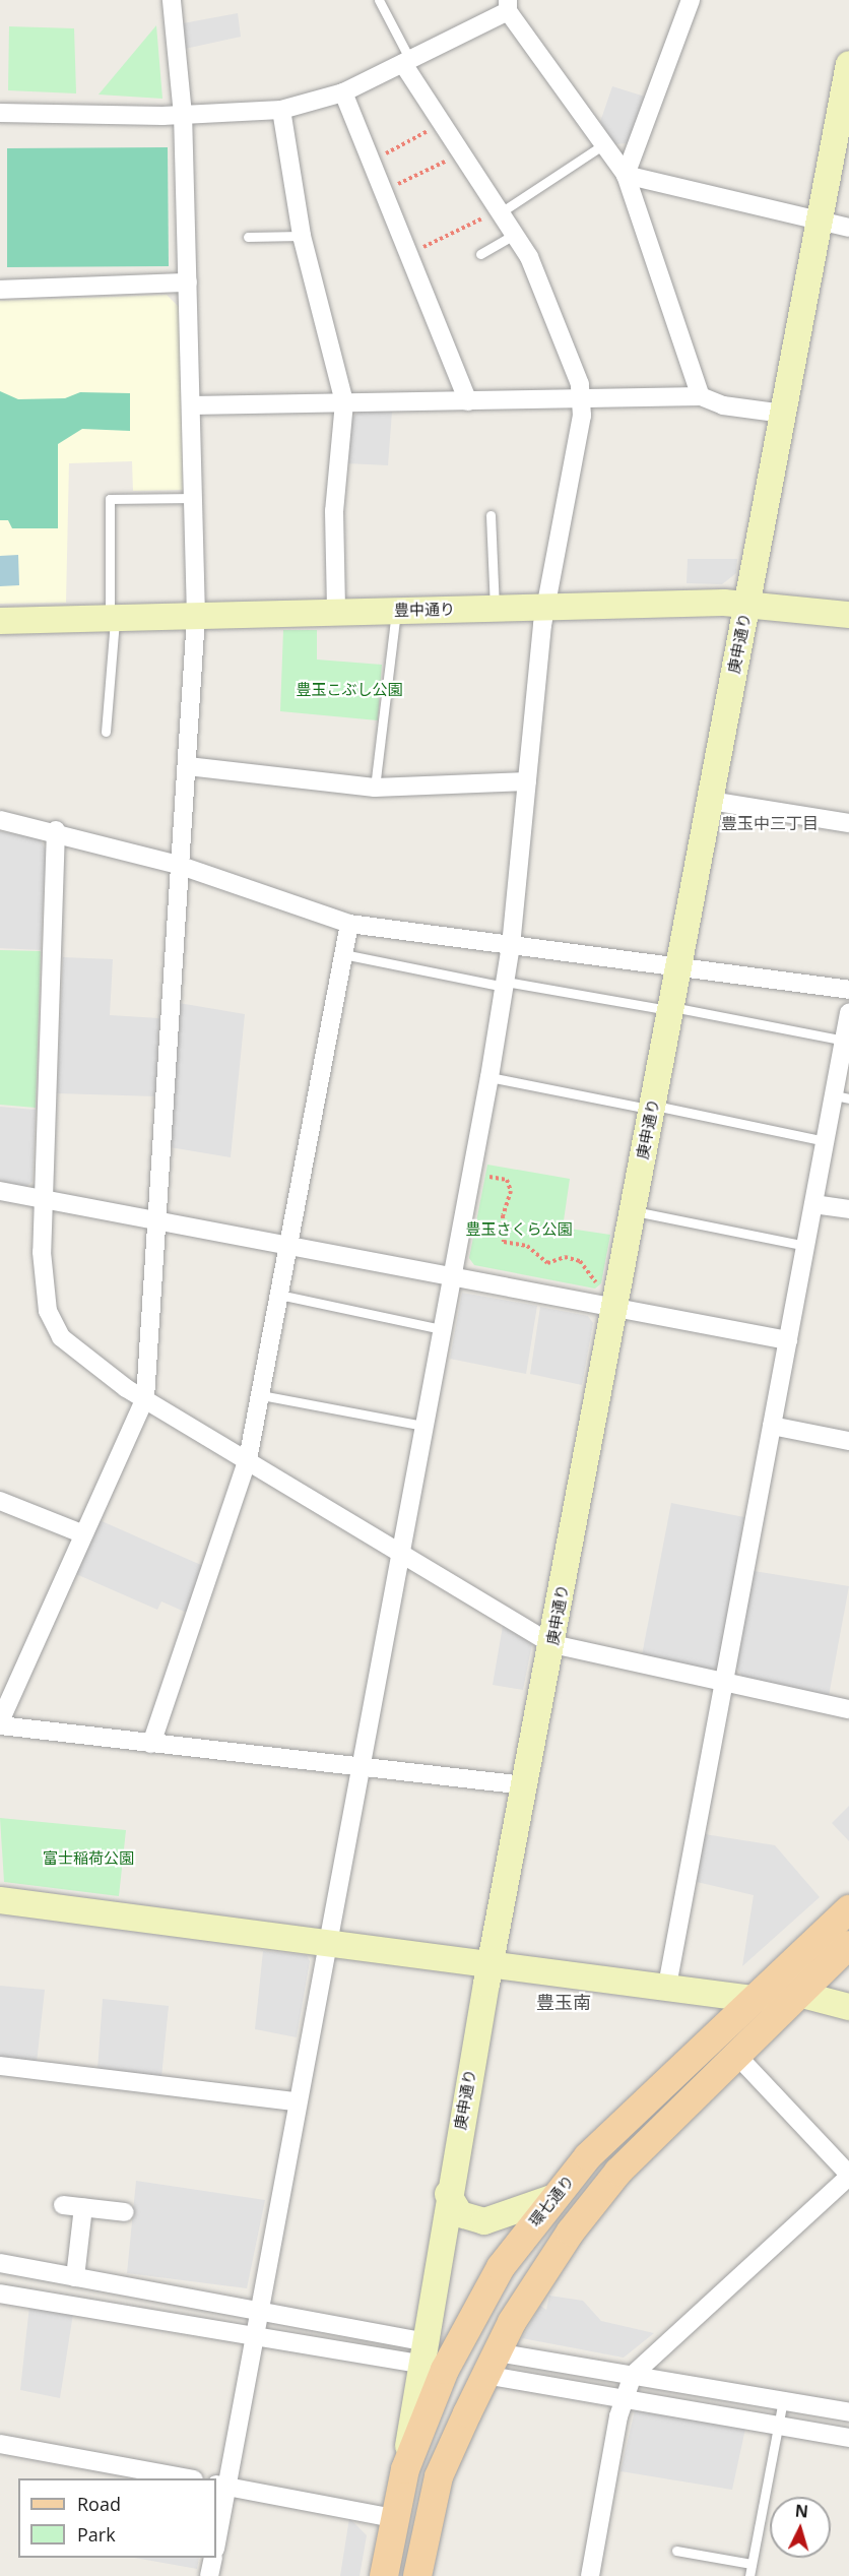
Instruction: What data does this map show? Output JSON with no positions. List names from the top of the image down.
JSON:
{
  "streets": {
    "main road": ["豊中通り", "庚申通り", "環七通り"]
  },
  "crossings": [
    ["豊中通り", "庚申通り"],
    ["庚申通り", "環七通り"]
  ],
  "districts": ["豊玉中三丁目", "豊玉南"],
  "parks": ["豊玉こぶし公園", "豊玉さくら公園", "富士稲荷公園"],
  "legend": ["Road", "Park"],
  "north": "top"
}
